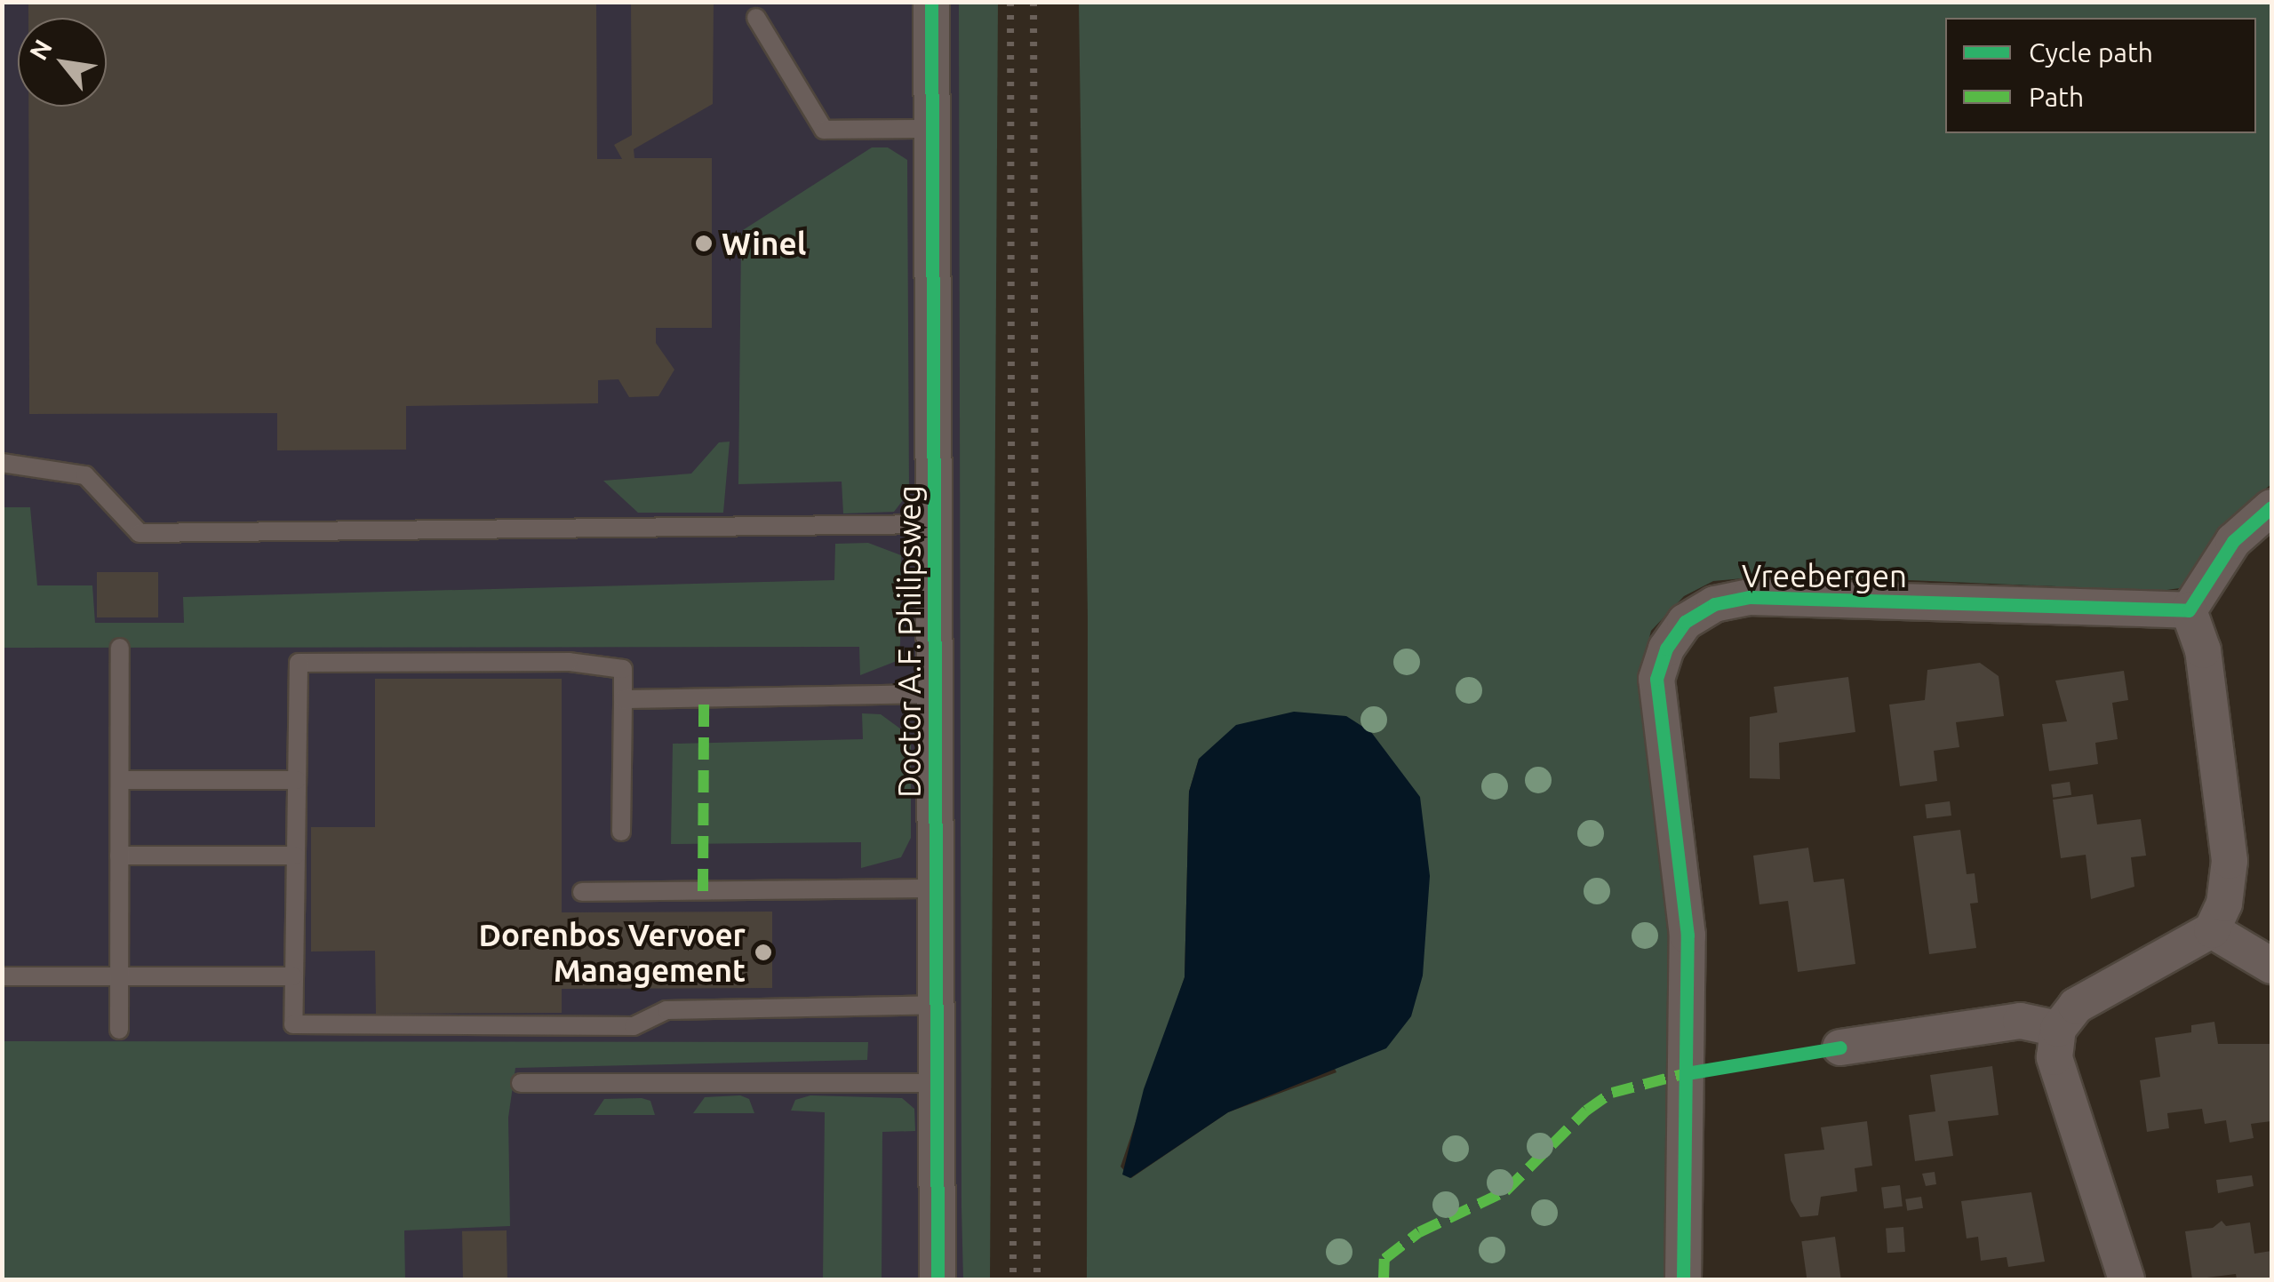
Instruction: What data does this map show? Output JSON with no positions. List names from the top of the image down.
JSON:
{
  "streets": {
    "street": ["Vreebergen", "Doctor A.F. Philipsweg"]
  },
  "places": ["Winel", "Dorenbos Vervoer Management"],
  "legend": ["Cycle path", "Path"],
  "north": "top left"
}
